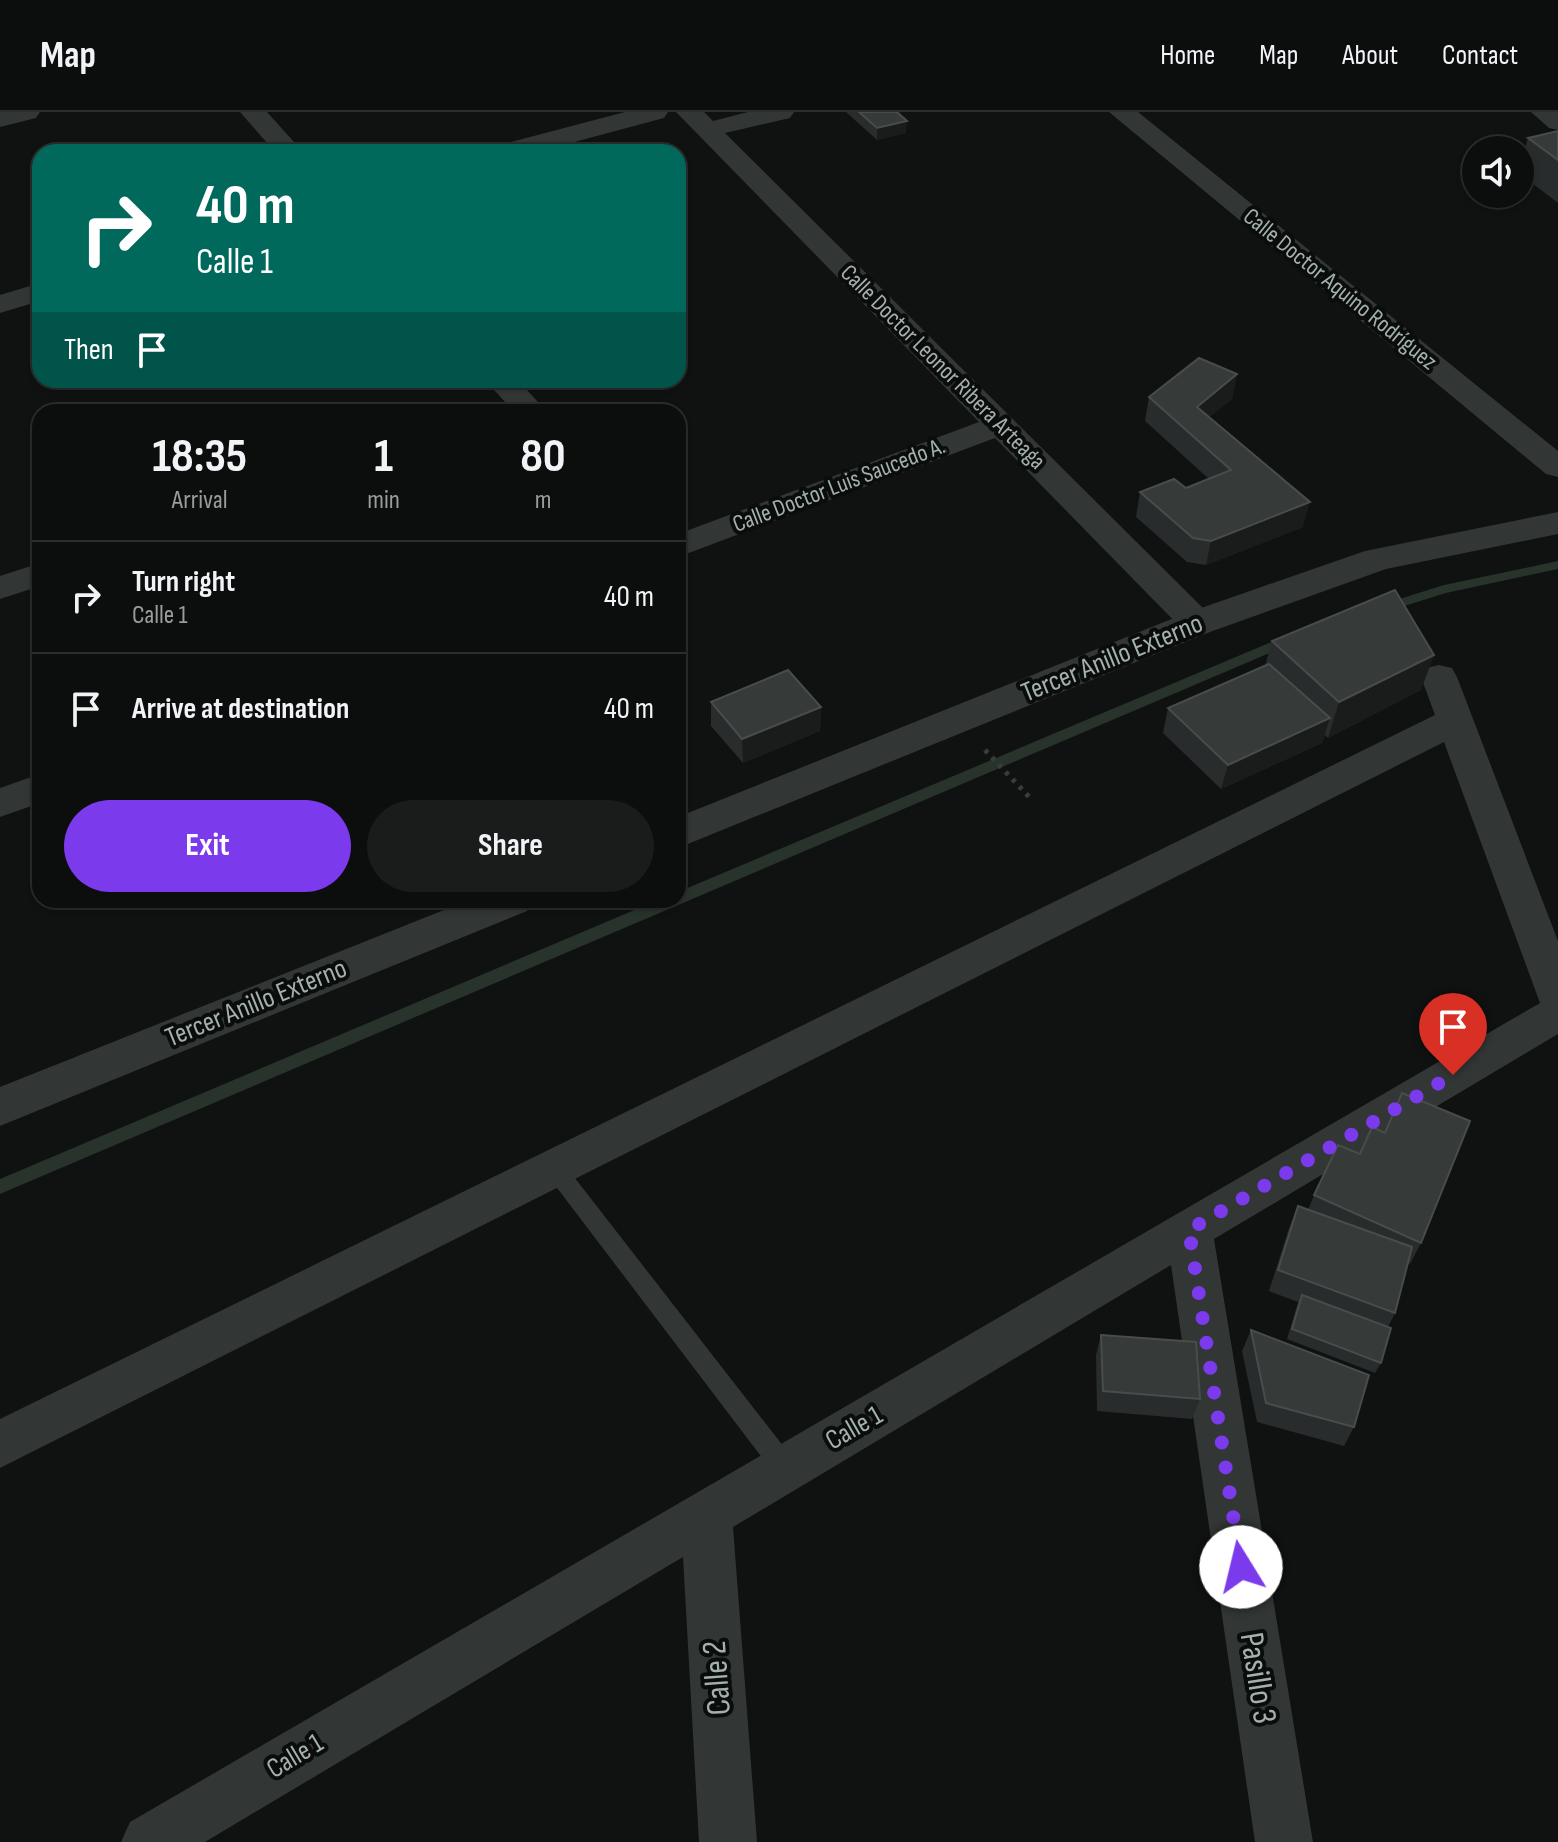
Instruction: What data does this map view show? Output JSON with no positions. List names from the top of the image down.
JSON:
{
  "streets": {
    "street": [
      "Calle Doctor Aquino Rodríguez",
      "Calle Doctor Leonor Ribera Arteaga",
      "Calle Doctor Luis Saucedo A.",
      "Tercer Anillo Externo",
      "Calle 1",
      "Calle 2",
      "Pasillo 3"
    ]
  },
  "crossings": [
    ["Calle Doctor Leonor Ribera Arteaga", "Calle Doctor Luis Saucedo A."],
    ["Calle Doctor Leonor Ribera Arteaga", "Tercer Anillo Externo"],
    ["Calle 1", "Calle 2"],
    ["Calle 1", "Pasillo 3"]
  ],
  "page": {
    "header": "Map",
    "nav": [
      "Home",
      "Map",
      "About",
      "Contact"
    ],
    "turn": ["40 m", "Calle 1"],
    "then": "Then",
    "eta": [
      "18:35",
      "Arrival",
      "1",
      "min",
      "80",
      "m"
    ],
    "list": [
      {
        "name": "Turn right",
        "note": "Calle 1",
        "value": "40 m"
      },
      {
        "name": "Arrive at destination",
        "value": "40 m"
      }
    ],
    "buttons": ["Exit", "Share"]
  }
}
